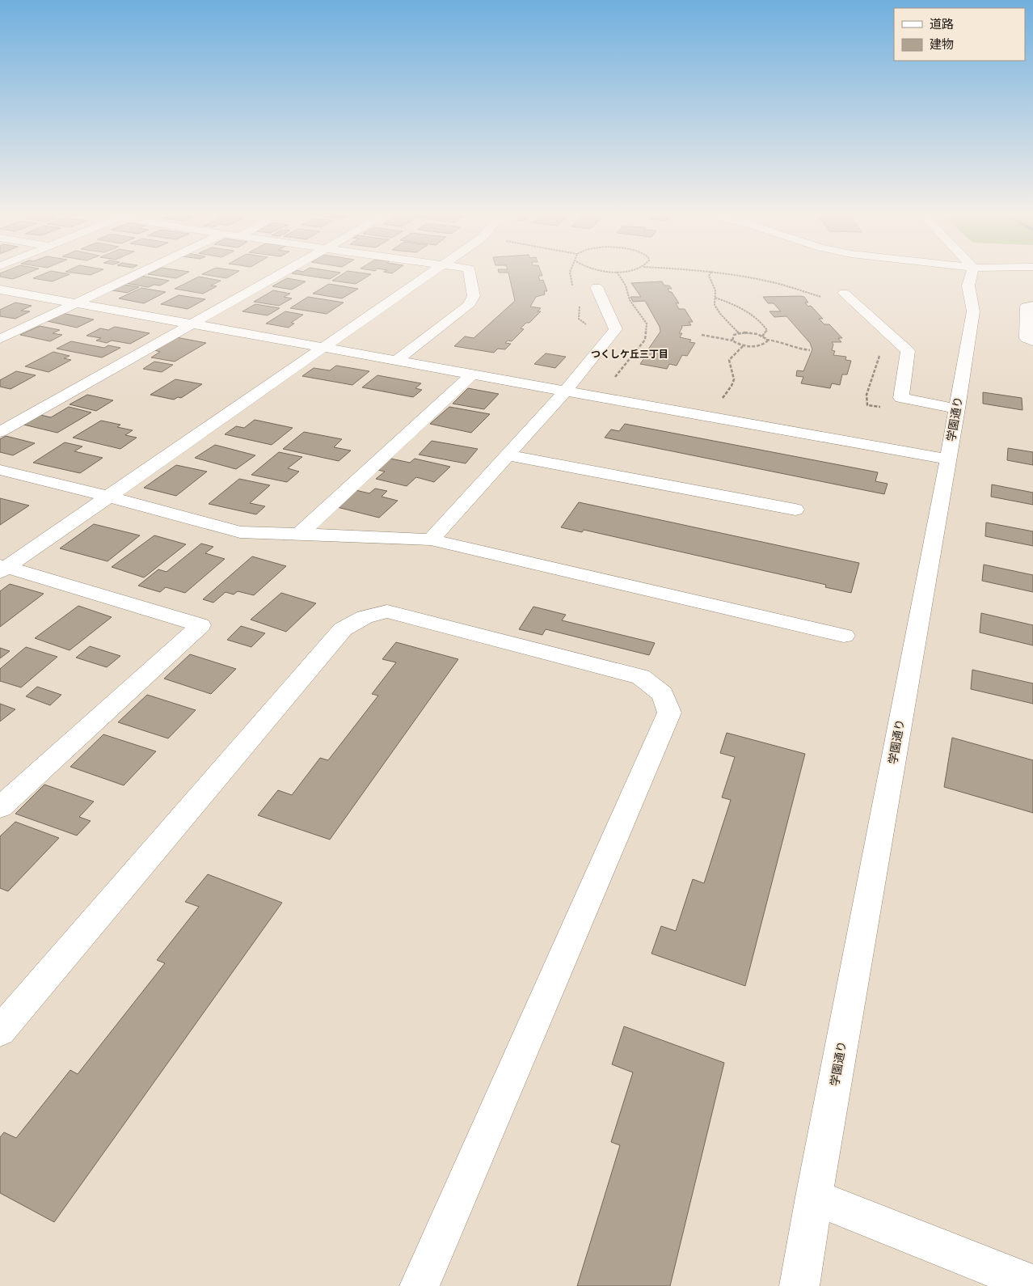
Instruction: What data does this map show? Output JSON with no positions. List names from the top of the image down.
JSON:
{
  "streets": {
    "street": ["学園通り"]
  },
  "districts": ["つくしケ丘三丁目"],
  "legend": ["道路", "建物"]
}
